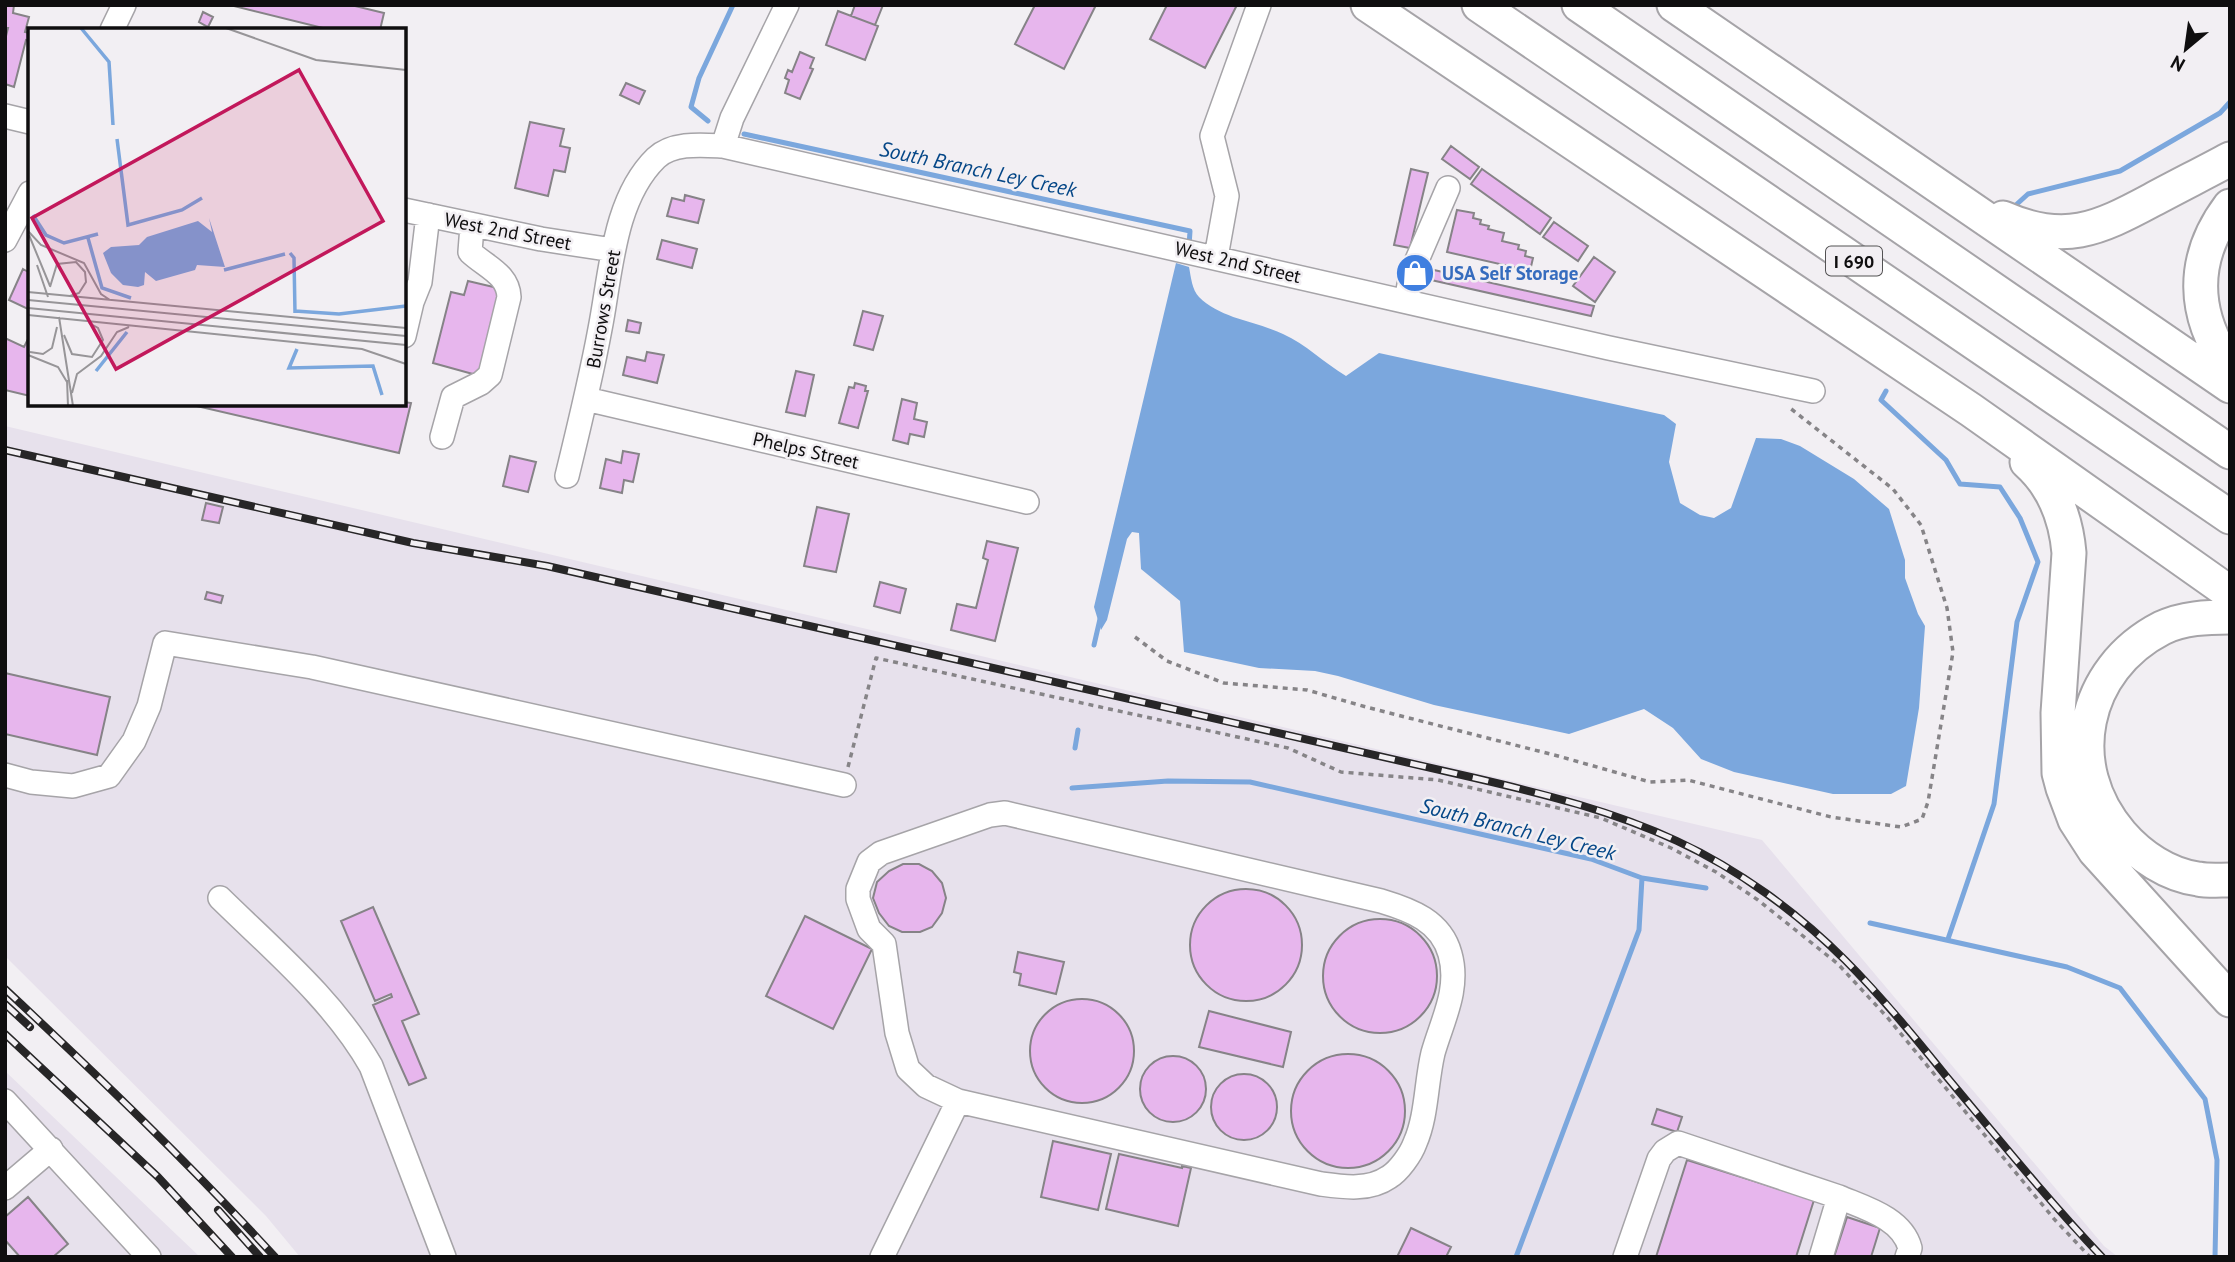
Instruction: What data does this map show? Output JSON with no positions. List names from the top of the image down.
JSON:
{
  "streets": {
    "highway": ["I 690"],
    "street": ["West 2nd Street", "Burrows Street", "Phelps Street"]
  },
  "crossings": [
    ["West 2nd Street", "Burrows Street"],
    ["Burrows Street", "Phelps Street"]
  ],
  "water": ["South Branch Ley Creek"],
  "places": {
    "shop": ["USA Self Storage"]
  },
  "north": "bottom left"
}
